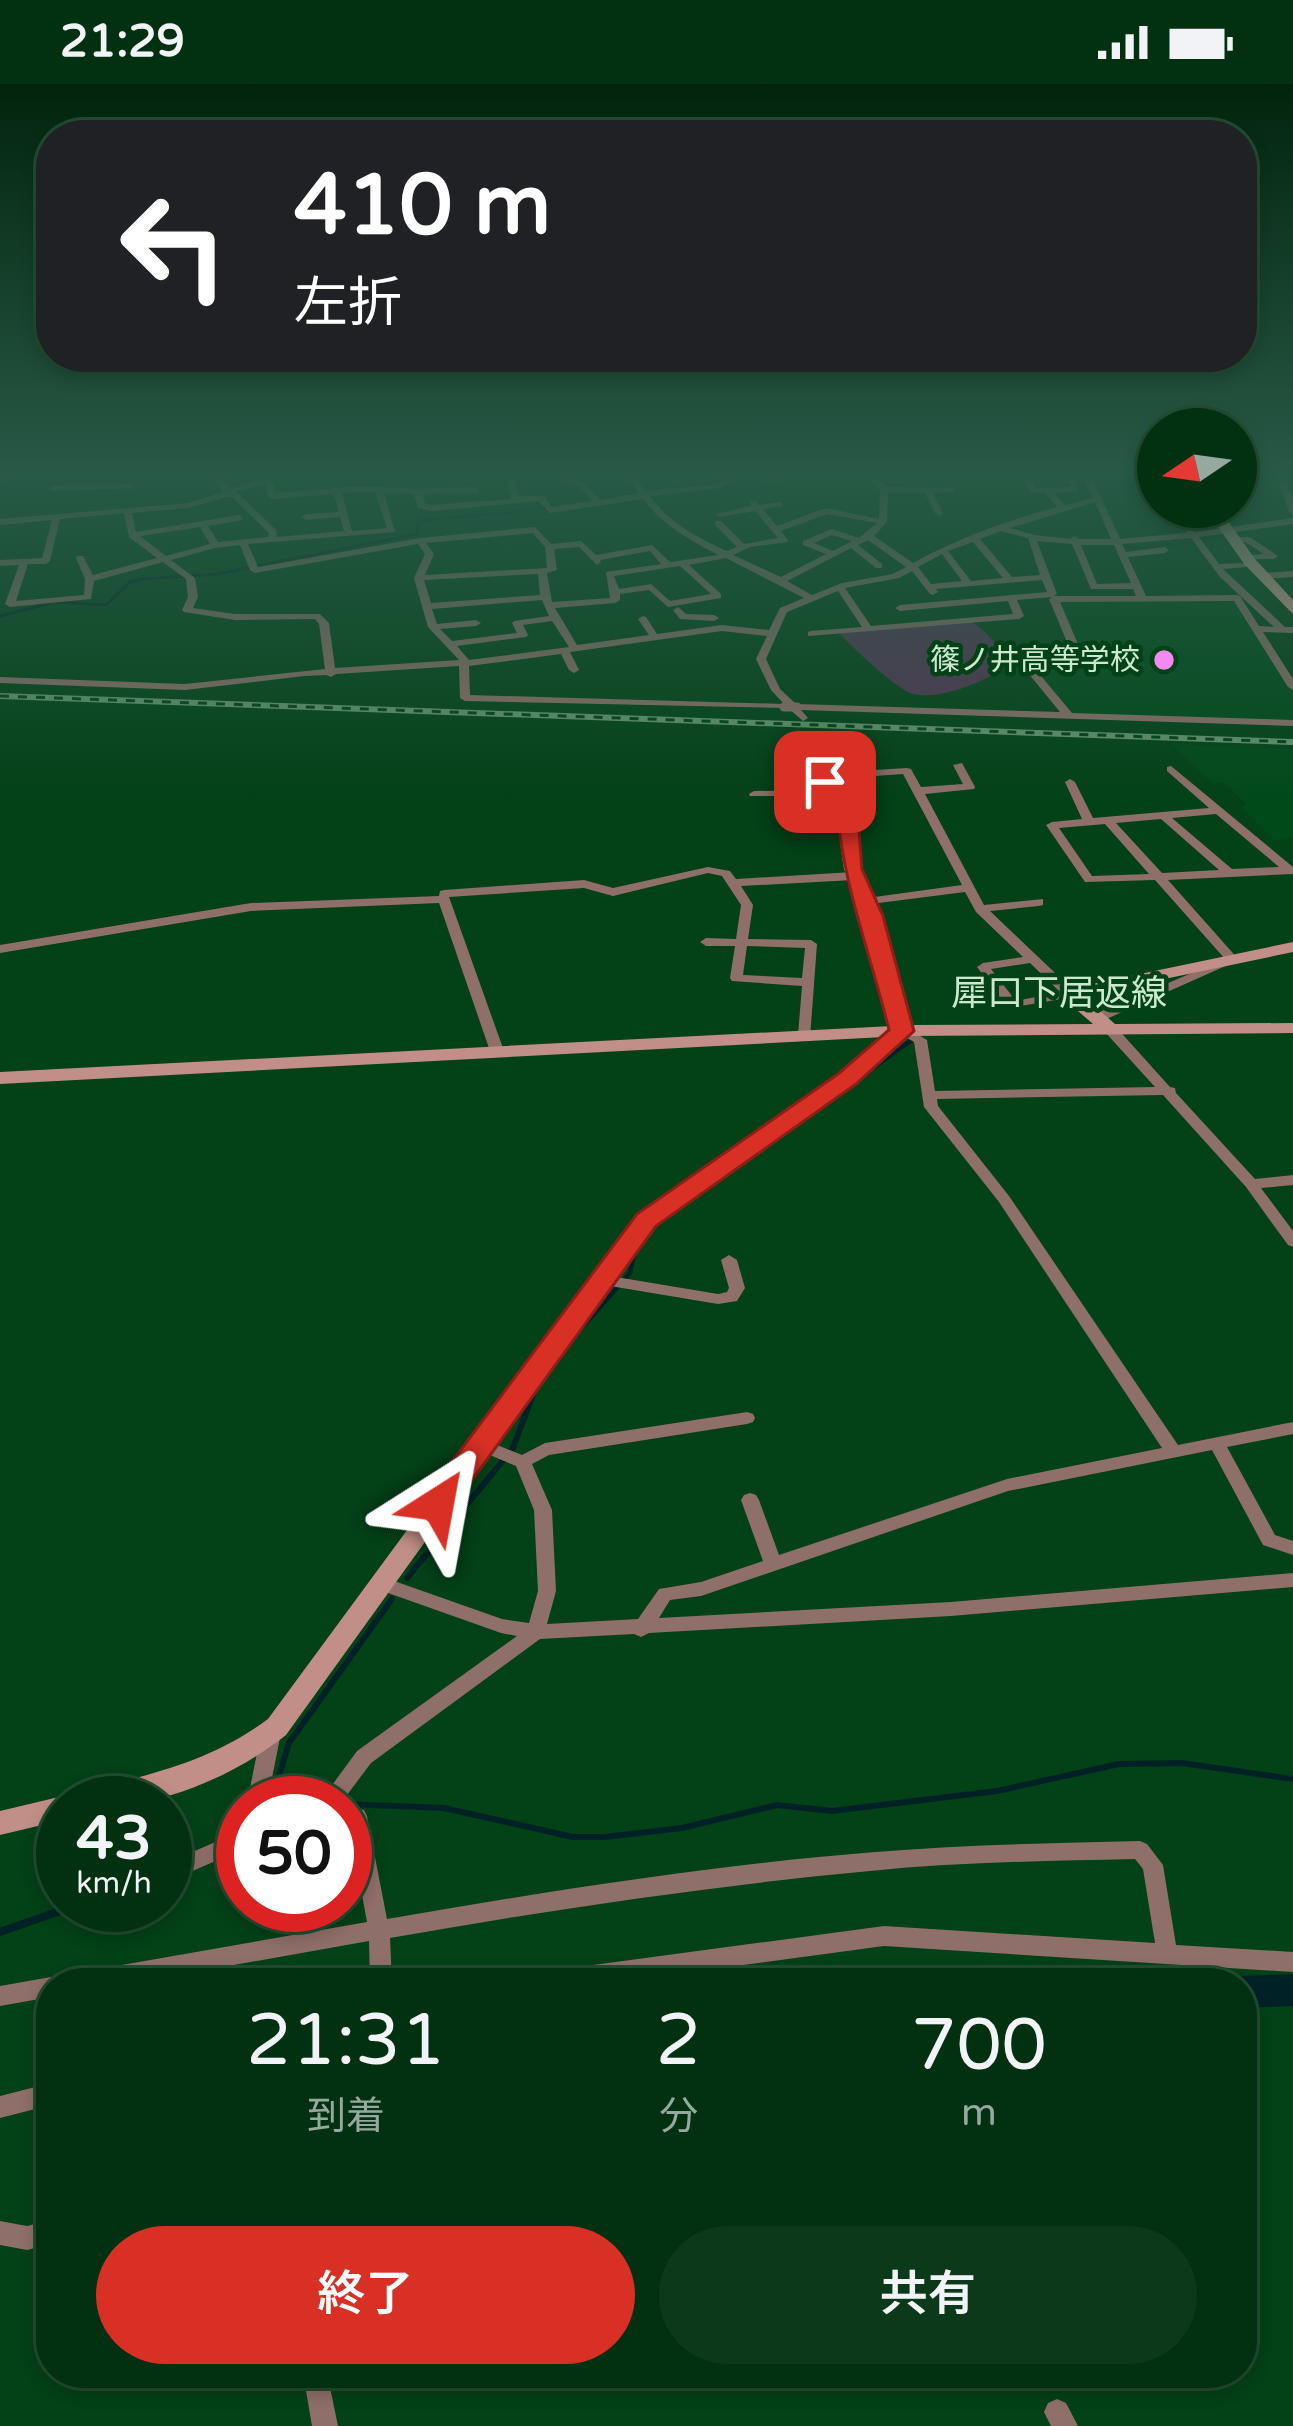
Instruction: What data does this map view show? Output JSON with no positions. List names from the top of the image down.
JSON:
{
  "streets": {
    "street": ["犀口下居返線"]
  },
  "places": ["篠ノ井高等学校"],
  "north": "left",
  "page": {
    "status": "21:29",
    "turn": ["410 m", "左折"],
    "speed": "43 km/h",
    "limit": "50",
    "eta": [
      "21:31",
      "到着",
      "2",
      "分",
      "700",
      "m"
    ],
    "buttons": ["終了", "共有"]
  }
}
